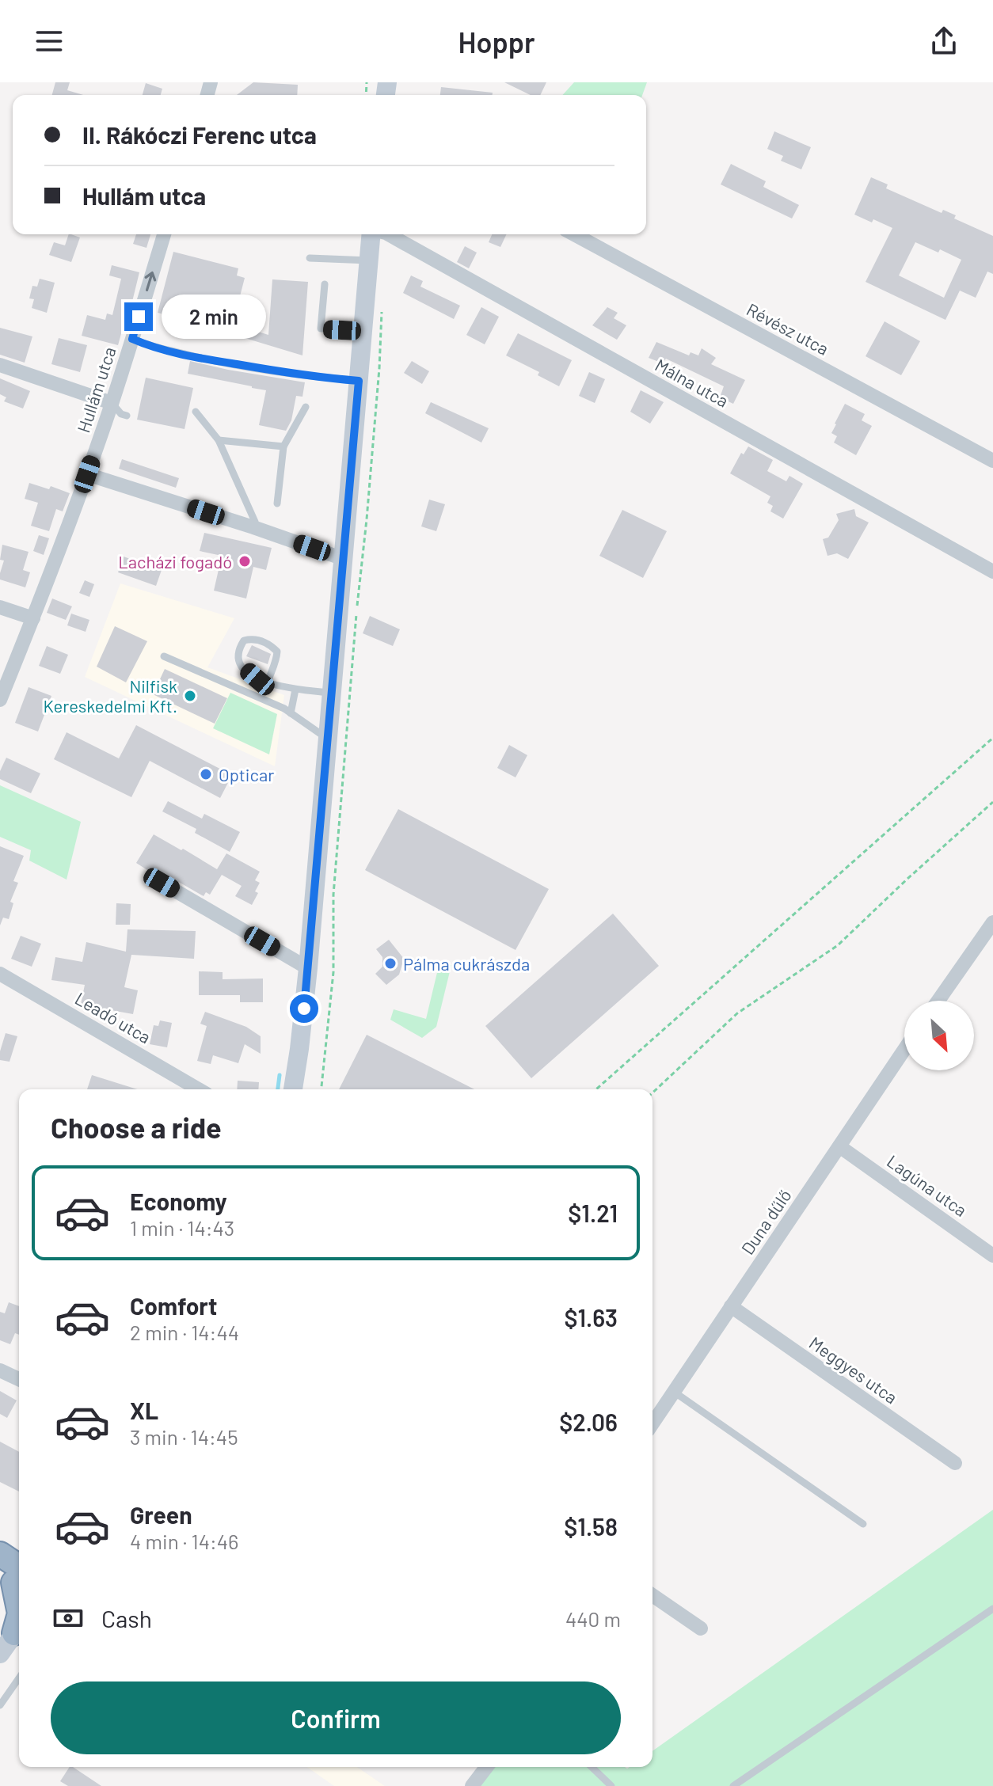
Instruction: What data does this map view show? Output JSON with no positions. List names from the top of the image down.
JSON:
{
  "streets": {
    "street": [
      "Révész utca",
      "Málna utca",
      "Hullám utca",
      "Leadó utca",
      "Lagúna utca",
      "Duna dűlő",
      "Meggyes utca"
    ]
  },
  "crossings": [
    ["Lagúna utca", "Duna dűlő"],
    ["Duna dűlő", "Meggyes utca"]
  ],
  "places": [
    "Lacházi fogadó",
    "Nilfisk Kereskedelmi Kft.",
    "Opticar",
    "Pálma cukrászda"
  ],
  "north": "bottom right",
  "page": {
    "header": "Hoppr",
    "banner": ["II. Rákóczi Ferenc utca", "Hullám utca"],
    "bubble": "2 min",
    "heading": "Choose a ride",
    "list": [
      {
        "name": "Economy",
        "note": "1 min · 14:43",
        "value": "$1.21"
      },
      {
        "name": "Comfort",
        "note": "2 min · 14:44",
        "value": "$1.63"
      },
      {
        "name": "XL",
        "note": "3 min · 14:45",
        "value": "$2.06"
      },
      {
        "name": "Green",
        "note": "4 min · 14:46",
        "value": "$1.58"
      }
    ],
    "pay": ["Cash", "440 m"],
    "buttons": "Confirm"
  }
}
